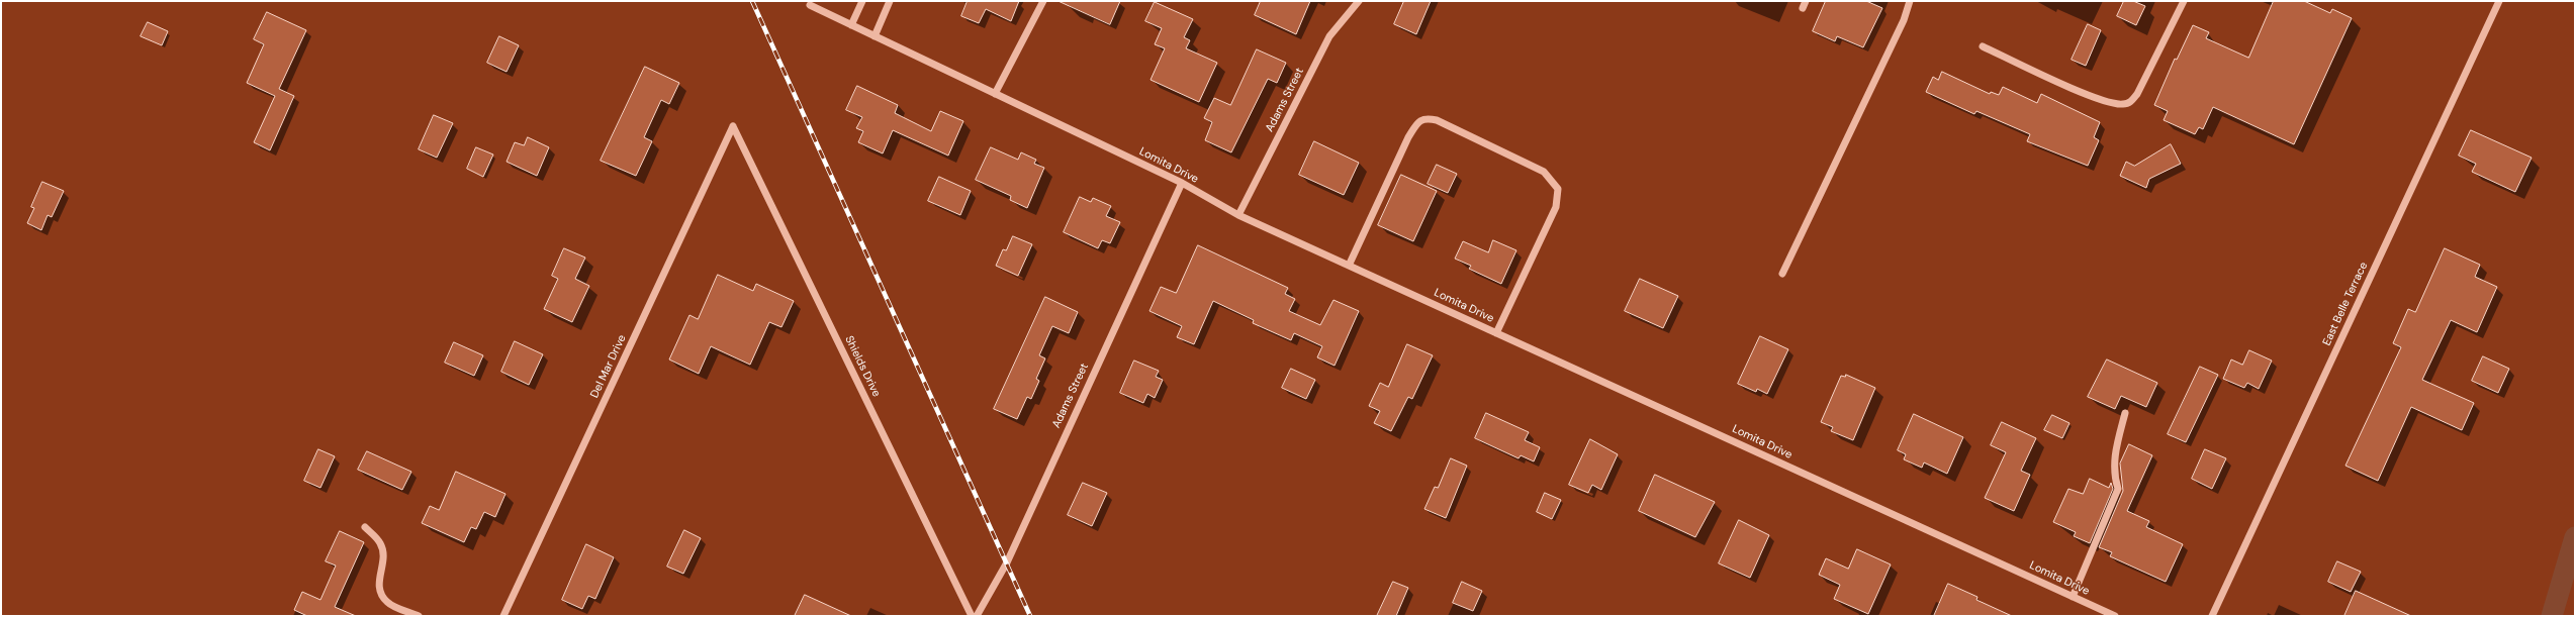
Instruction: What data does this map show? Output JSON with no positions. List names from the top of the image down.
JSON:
{
  "streets": {
    "street": [
      "Adams Street",
      "Lomita Drive",
      "East Belle Terrace",
      "Del Mar Drive",
      "Shields Drive"
    ]
  },
  "crossings": [
    ["Adams Street", "Lomita Drive"],
    ["Del Mar Drive", "Shields Drive"]
  ]
}
